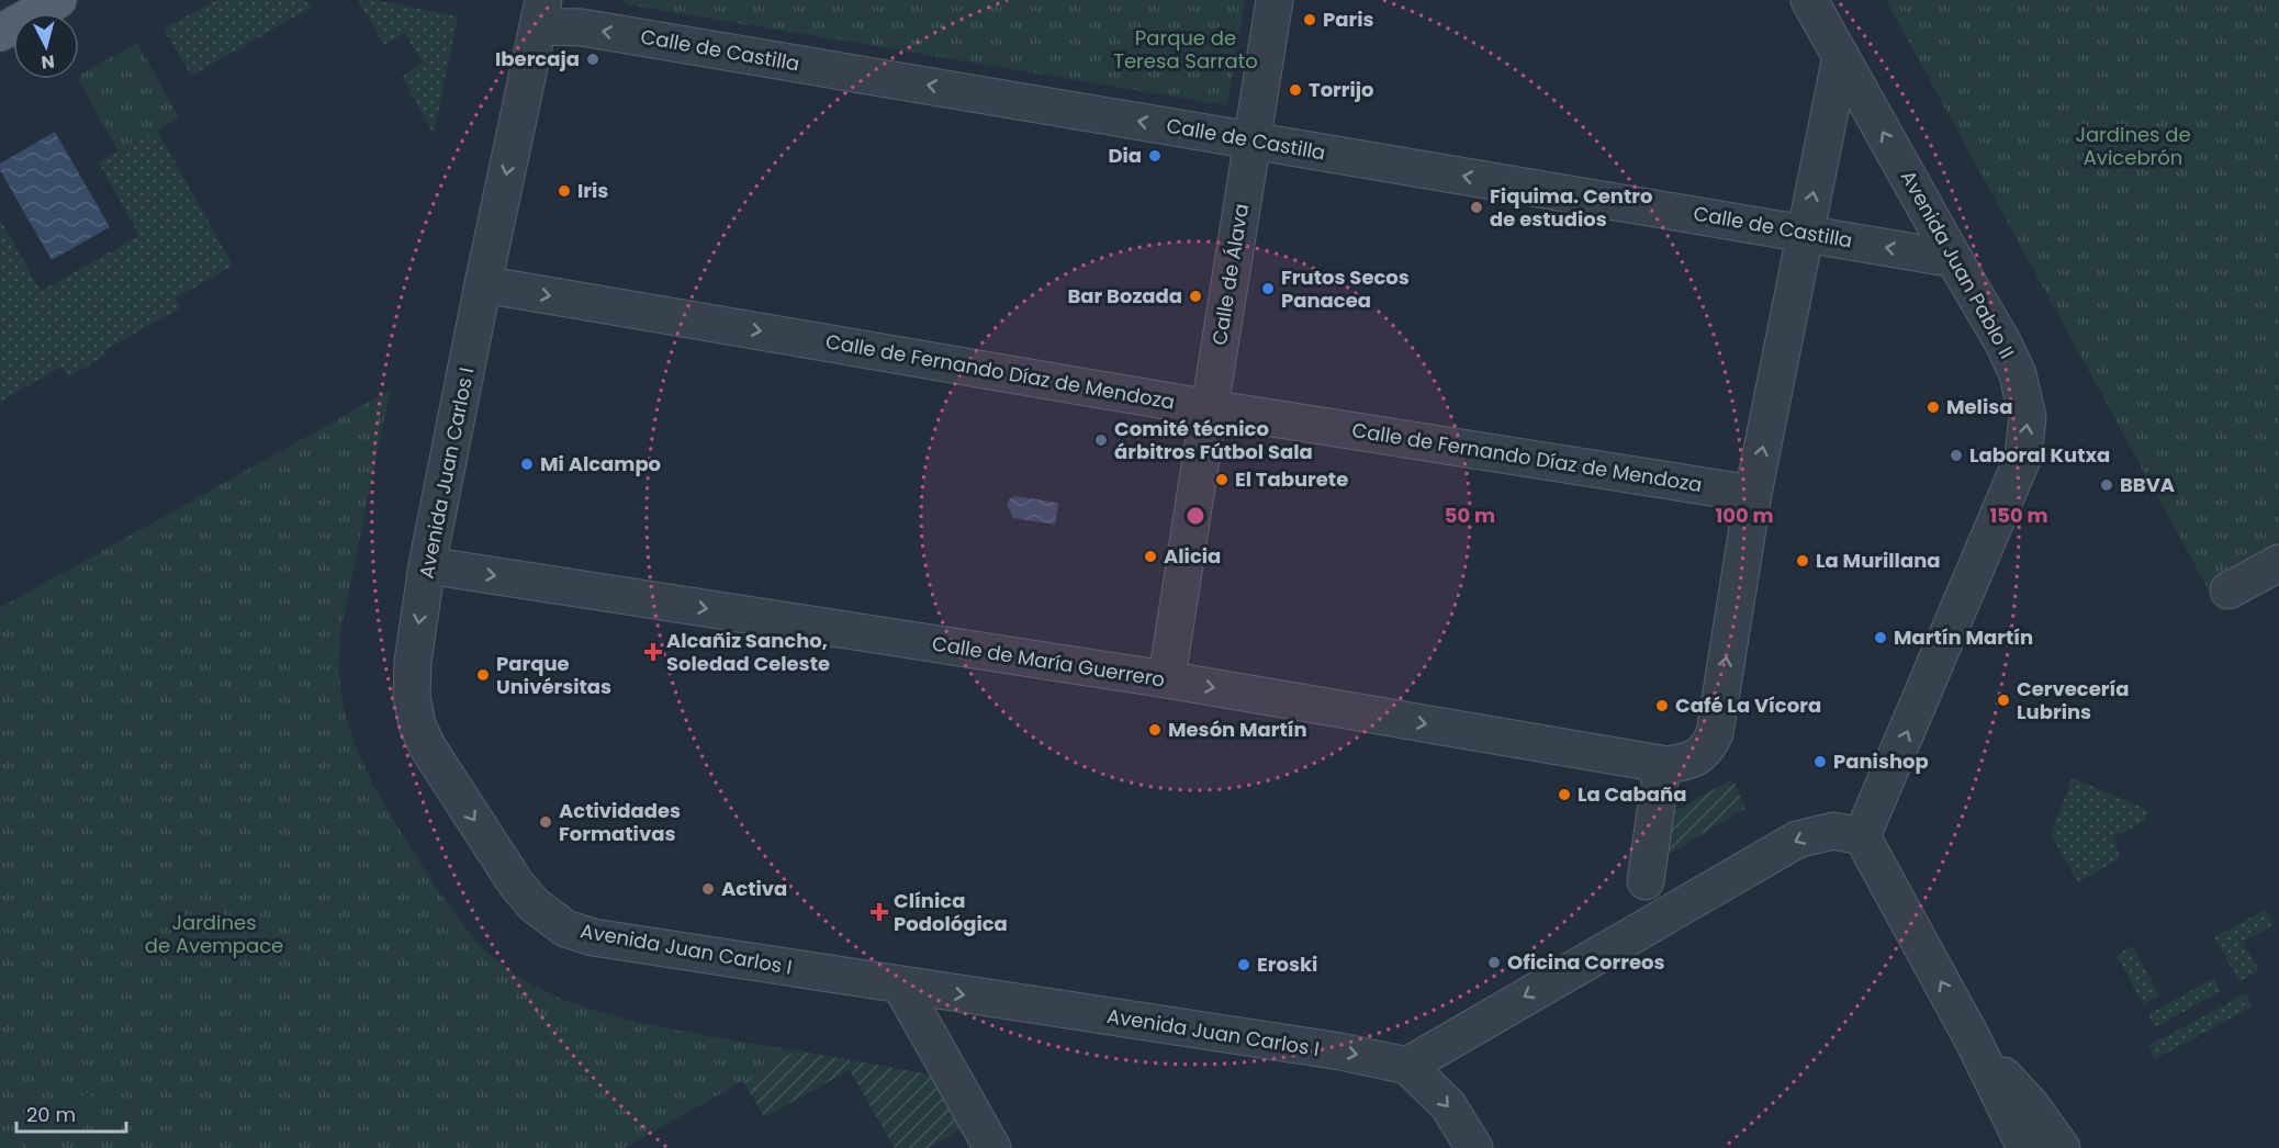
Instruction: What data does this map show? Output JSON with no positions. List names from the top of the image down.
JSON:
{
  "streets": {
    "street": [
      "Calle de Castilla",
      "Avenida Juan Pablo II",
      "Calle de Álava",
      "Calle de Fernando Díaz de Mendoza",
      "Avenida Juan Carlos I",
      "Calle de María Guerrero"
    ]
  },
  "crossings": [
    ["Calle de Castilla", "Avenida Juan Pablo II"],
    ["Calle de Castilla", "Avenida Juan Carlos I"],
    ["Calle de Fernando Díaz de Mendoza", "Avenida Juan Carlos I"],
    ["Avenida Juan Carlos I", "Calle de María Guerrero"]
  ],
  "one_way": ["Calle de Castilla", "Calle de Fernando Díaz de Mendoza", "Calle de María Guerrero"],
  "parks": ["Parque de Teresa Sarrato", "Jardines de Avicebrón", "Jardines de Avempace"],
  "places": {
    "other": [
      "Paris",
      "Ibercaja",
      "Torrijo",
      "Dia",
      "Iris",
      "Fiquima. Centro de estudios",
      "Frutos Secos Panacea",
      "Bar Bozada",
      "Melisa",
      "Comité técnico árbitros Fútbol Sala",
      "Laboral Kutxa",
      "Mi Alcampo",
      "El Taburete",
      "BBVA",
      "Alicia",
      "La Murillana",
      "Martín Martín",
      "Parque Univérsitas",
      "Cervecería Lubrins",
      "Café La Vícora",
      "Mesón Martín",
      "Panishop",
      "La Cabaña",
      "Actividades Formativas",
      "Activa",
      "Oficina Correos",
      "Eroski"
    ],
    "health": ["Alcañiz Sancho, Soledad Celeste", "Clínica Podológica"]
  },
  "scale_bar": "20 m",
  "north": "bottom",
  "rings": ["50 m", "100 m", "150 m"]
}
